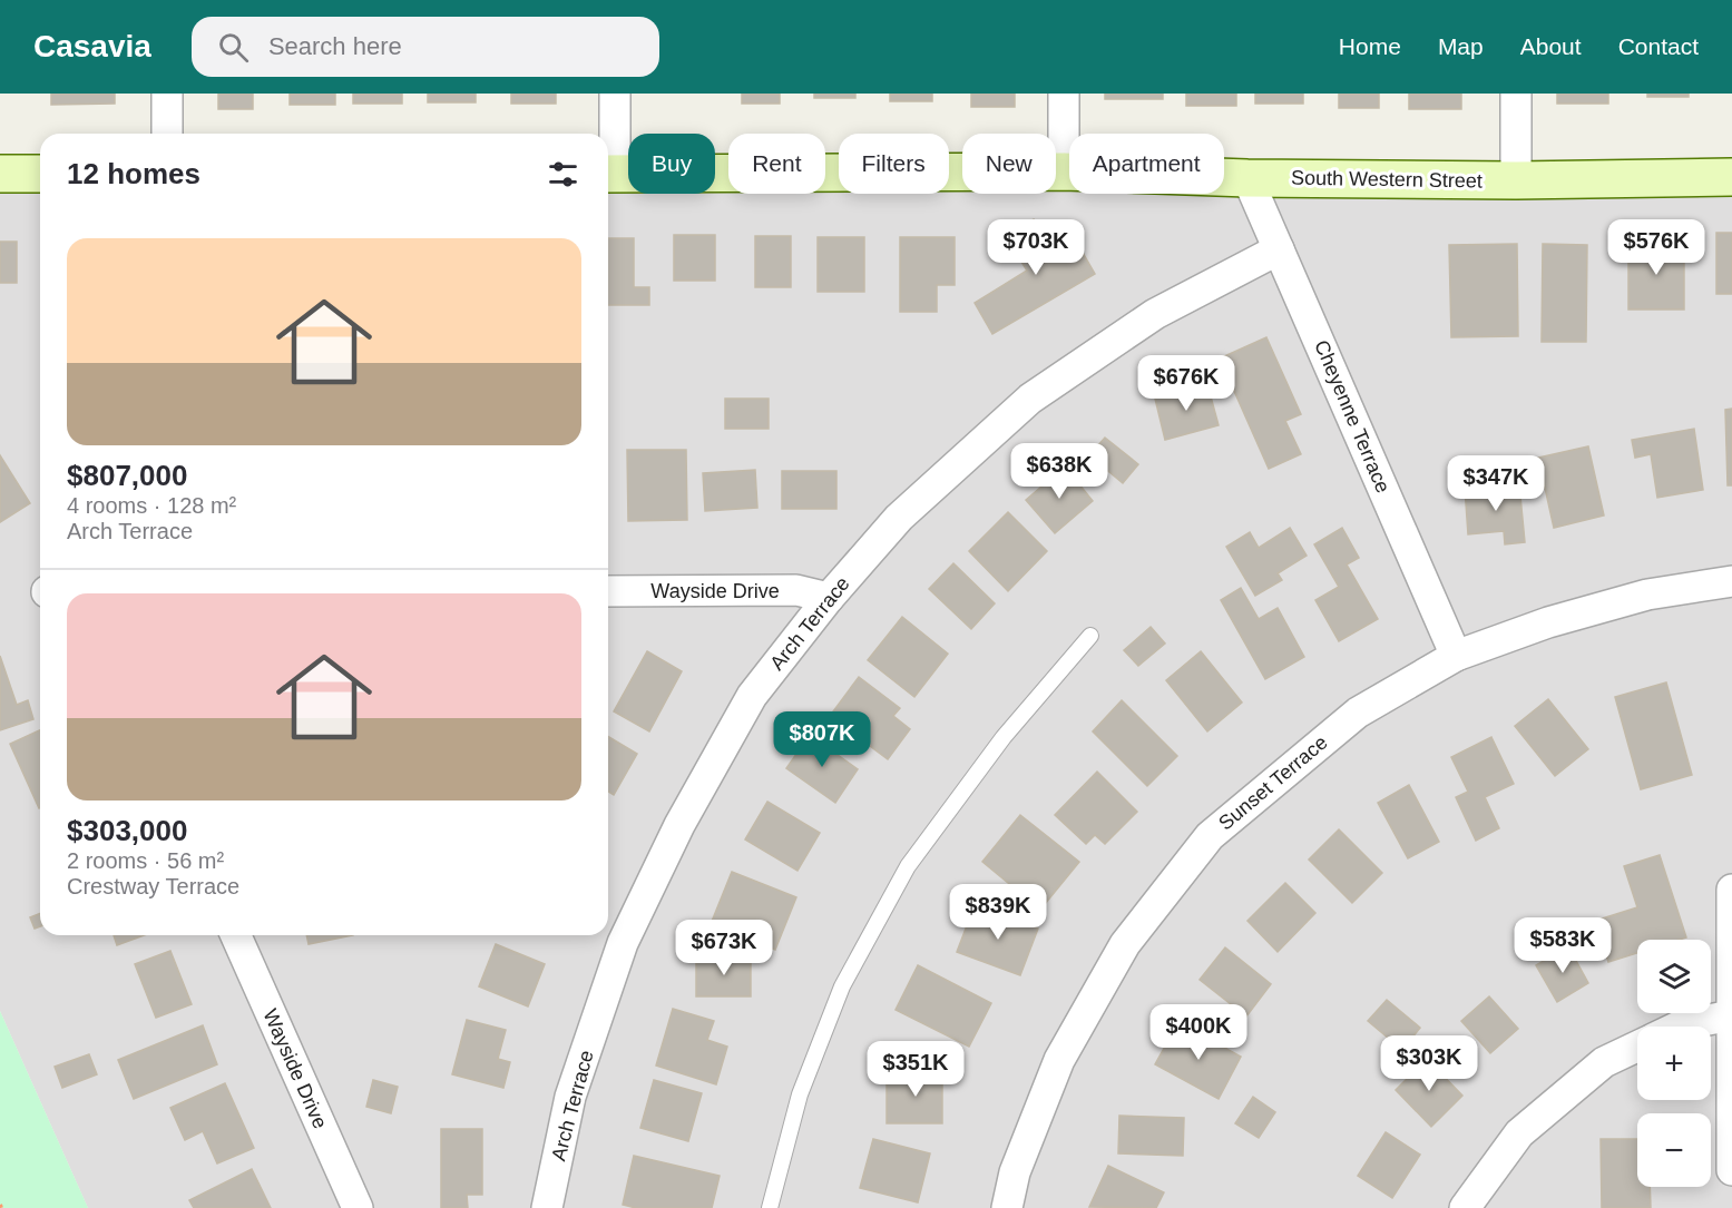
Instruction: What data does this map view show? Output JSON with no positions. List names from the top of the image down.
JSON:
{
  "streets": {
    "main road": ["South Western Street"],
    "street": [
      "Cheyenne Terrace",
      "Wayside Drive",
      "Arch Terrace",
      "Sunset Terrace"
    ]
  },
  "crossings": [
    ["South Western Street", "Cheyenne Terrace"],
    ["Cheyenne Terrace", "Arch Terrace"],
    ["Cheyenne Terrace", "Sunset Terrace"],
    ["Wayside Drive", "Arch Terrace"]
  ],
  "page": {
    "header": "Casavia",
    "search": "Search here",
    "nav": [
      "Home",
      "Map",
      "About",
      "Contact"
    ],
    "chip": [
      "Buy",
      "Rent",
      "Filters",
      "New",
      "Apartment"
    ],
    "heading": "12 homes",
    "list": [
      {
        "name": "$807,000",
        "note": "4 rooms · 128 m² · Arch Terrace"
      },
      {
        "name": "$303,000",
        "note": "2 rooms · 56 m² · Crestway Terrace"
      }
    ],
    "price": [
      "$703K",
      "$576K",
      "$676K",
      "$638K",
      "$347K",
      "$807K",
      "$839K",
      "$583K",
      "$673K",
      "$400K",
      "$303K",
      "$351K"
    ],
    "map_buttons": ["+", "−"]
  }
}
